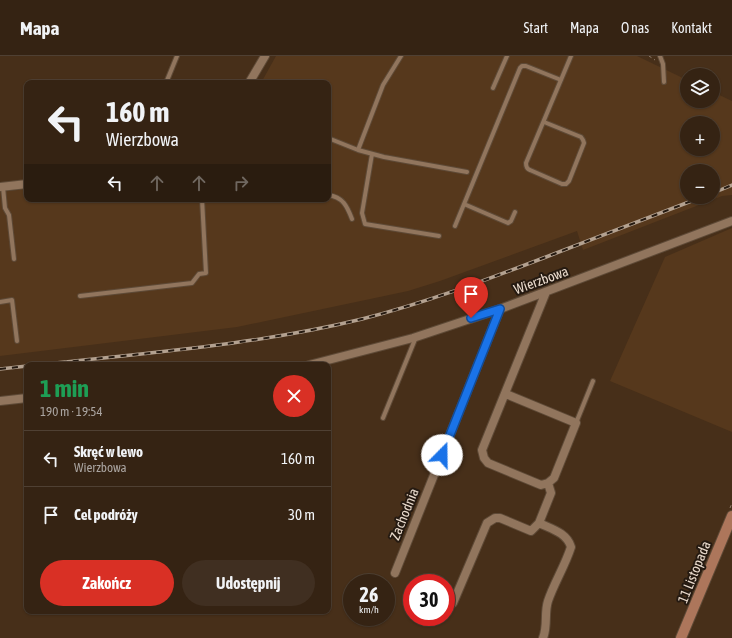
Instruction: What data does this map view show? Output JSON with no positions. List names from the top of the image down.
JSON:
{
  "streets": {
    "main road": ["11 Listopada"],
    "street": ["Wierzbowa", "Zachodnia"]
  },
  "crossings": [
    ["Wierzbowa", "Zachodnia"]
  ],
  "page": {
    "header": "Mapa",
    "nav": [
      "Start",
      "Mapa",
      "O nas",
      "Kontakt"
    ],
    "map_buttons": ["+", "−"],
    "turn": ["160 m", "Wierzbowa"],
    "heading": ["1 min", "190 m · 19:54"],
    "list": [
      {
        "name": "Skręć w lewo",
        "note": "Wierzbowa",
        "value": "160 m"
      },
      {
        "name": "Cel podróży",
        "value": "30 m"
      }
    ],
    "buttons": ["Zakończ", "Udostępnij"],
    "speed": "26 km/h",
    "limit": "30"
  }
}
